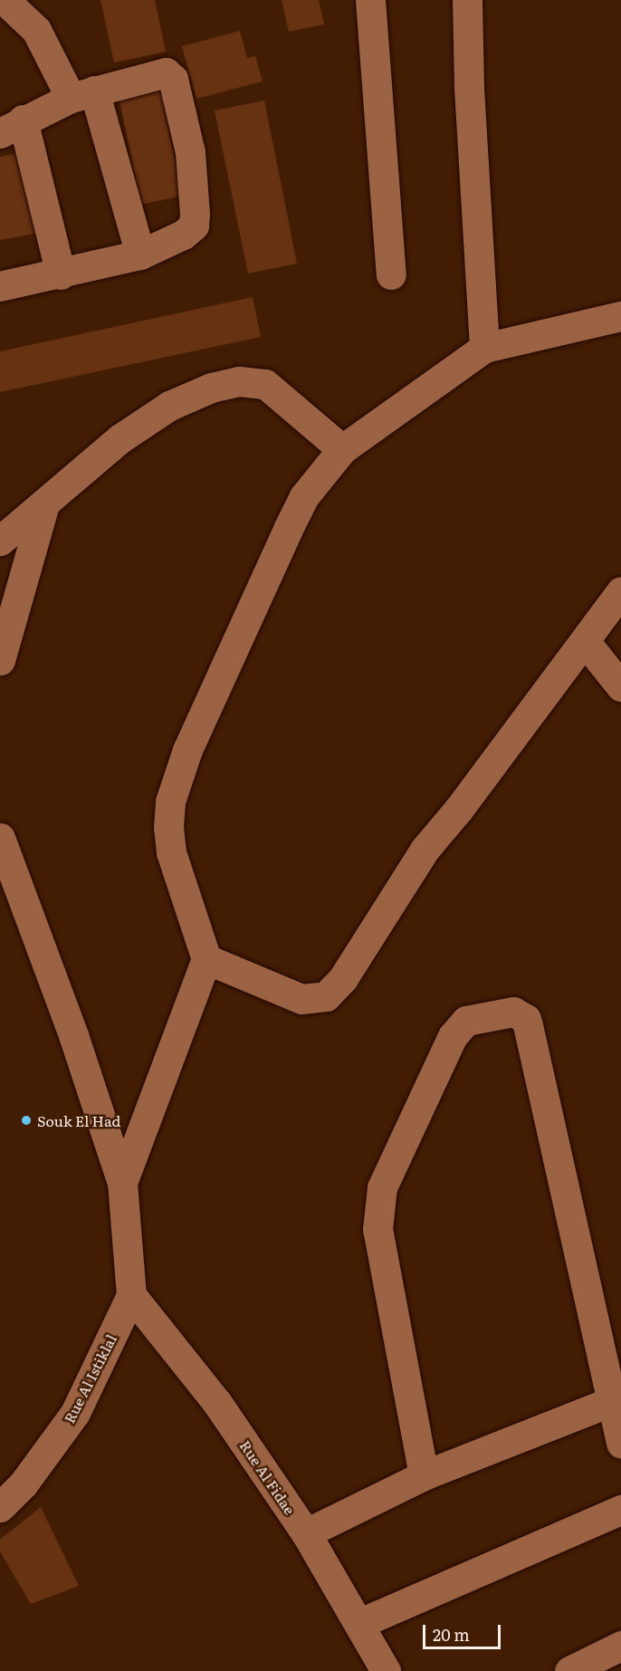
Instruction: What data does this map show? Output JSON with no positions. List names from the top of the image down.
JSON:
{
  "streets": {
    "street": ["Rue Al Istiklal", "Rue Al Fidae"]
  },
  "crossings": [
    ["Rue Al Istiklal", "Rue Al Fidae"]
  ],
  "places": ["Souk El Had"],
  "scale_bar": "20 m"
}
